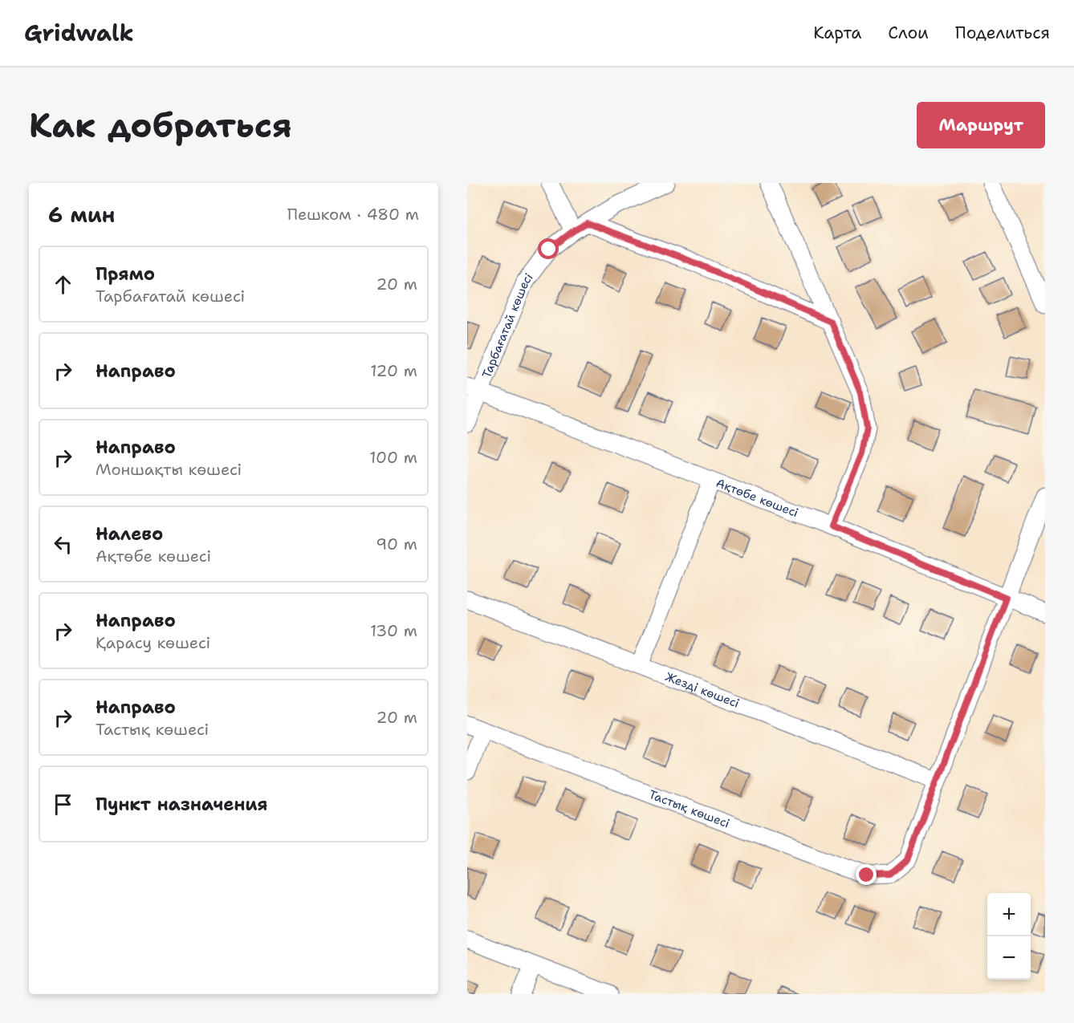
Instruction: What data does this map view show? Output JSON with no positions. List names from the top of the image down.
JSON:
{
  "streets": {
    "street": [
      "Тарбағатай көшесі",
      "Ақтөбе көшесі",
      "Жезді көшесі",
      "Тастық көшесі"
    ]
  },
  "crossings": [
    ["Тарбағатай көшесі", "Ақтөбе көшесі"],
    ["Жезді көшесі", "Тастық көшесі"]
  ],
  "page": {
    "header": "Gridwalk",
    "nav": ["Карта", "Слои", "Поделиться"],
    "buttons": "Маршрут",
    "title": "Как добраться",
    "heading": ["6 мин", "Пешком · 480 m"],
    "list": [
      ["Прямо", "Тарбағатай көшесі", "20 m"],
      ["Направо", "120 m"],
      ["Направо", "Моншақты көшесі", "100 m"],
      ["Налево", "Ақтөбе көшесі", "90 m"],
      ["Направо", "Қарасу көшесі", "130 m"],
      ["Направо", "Тастық көшесі", "20 m"],
      "Пункт назначения"
    ],
    "map_buttons": ["+", "−"]
  }
}
